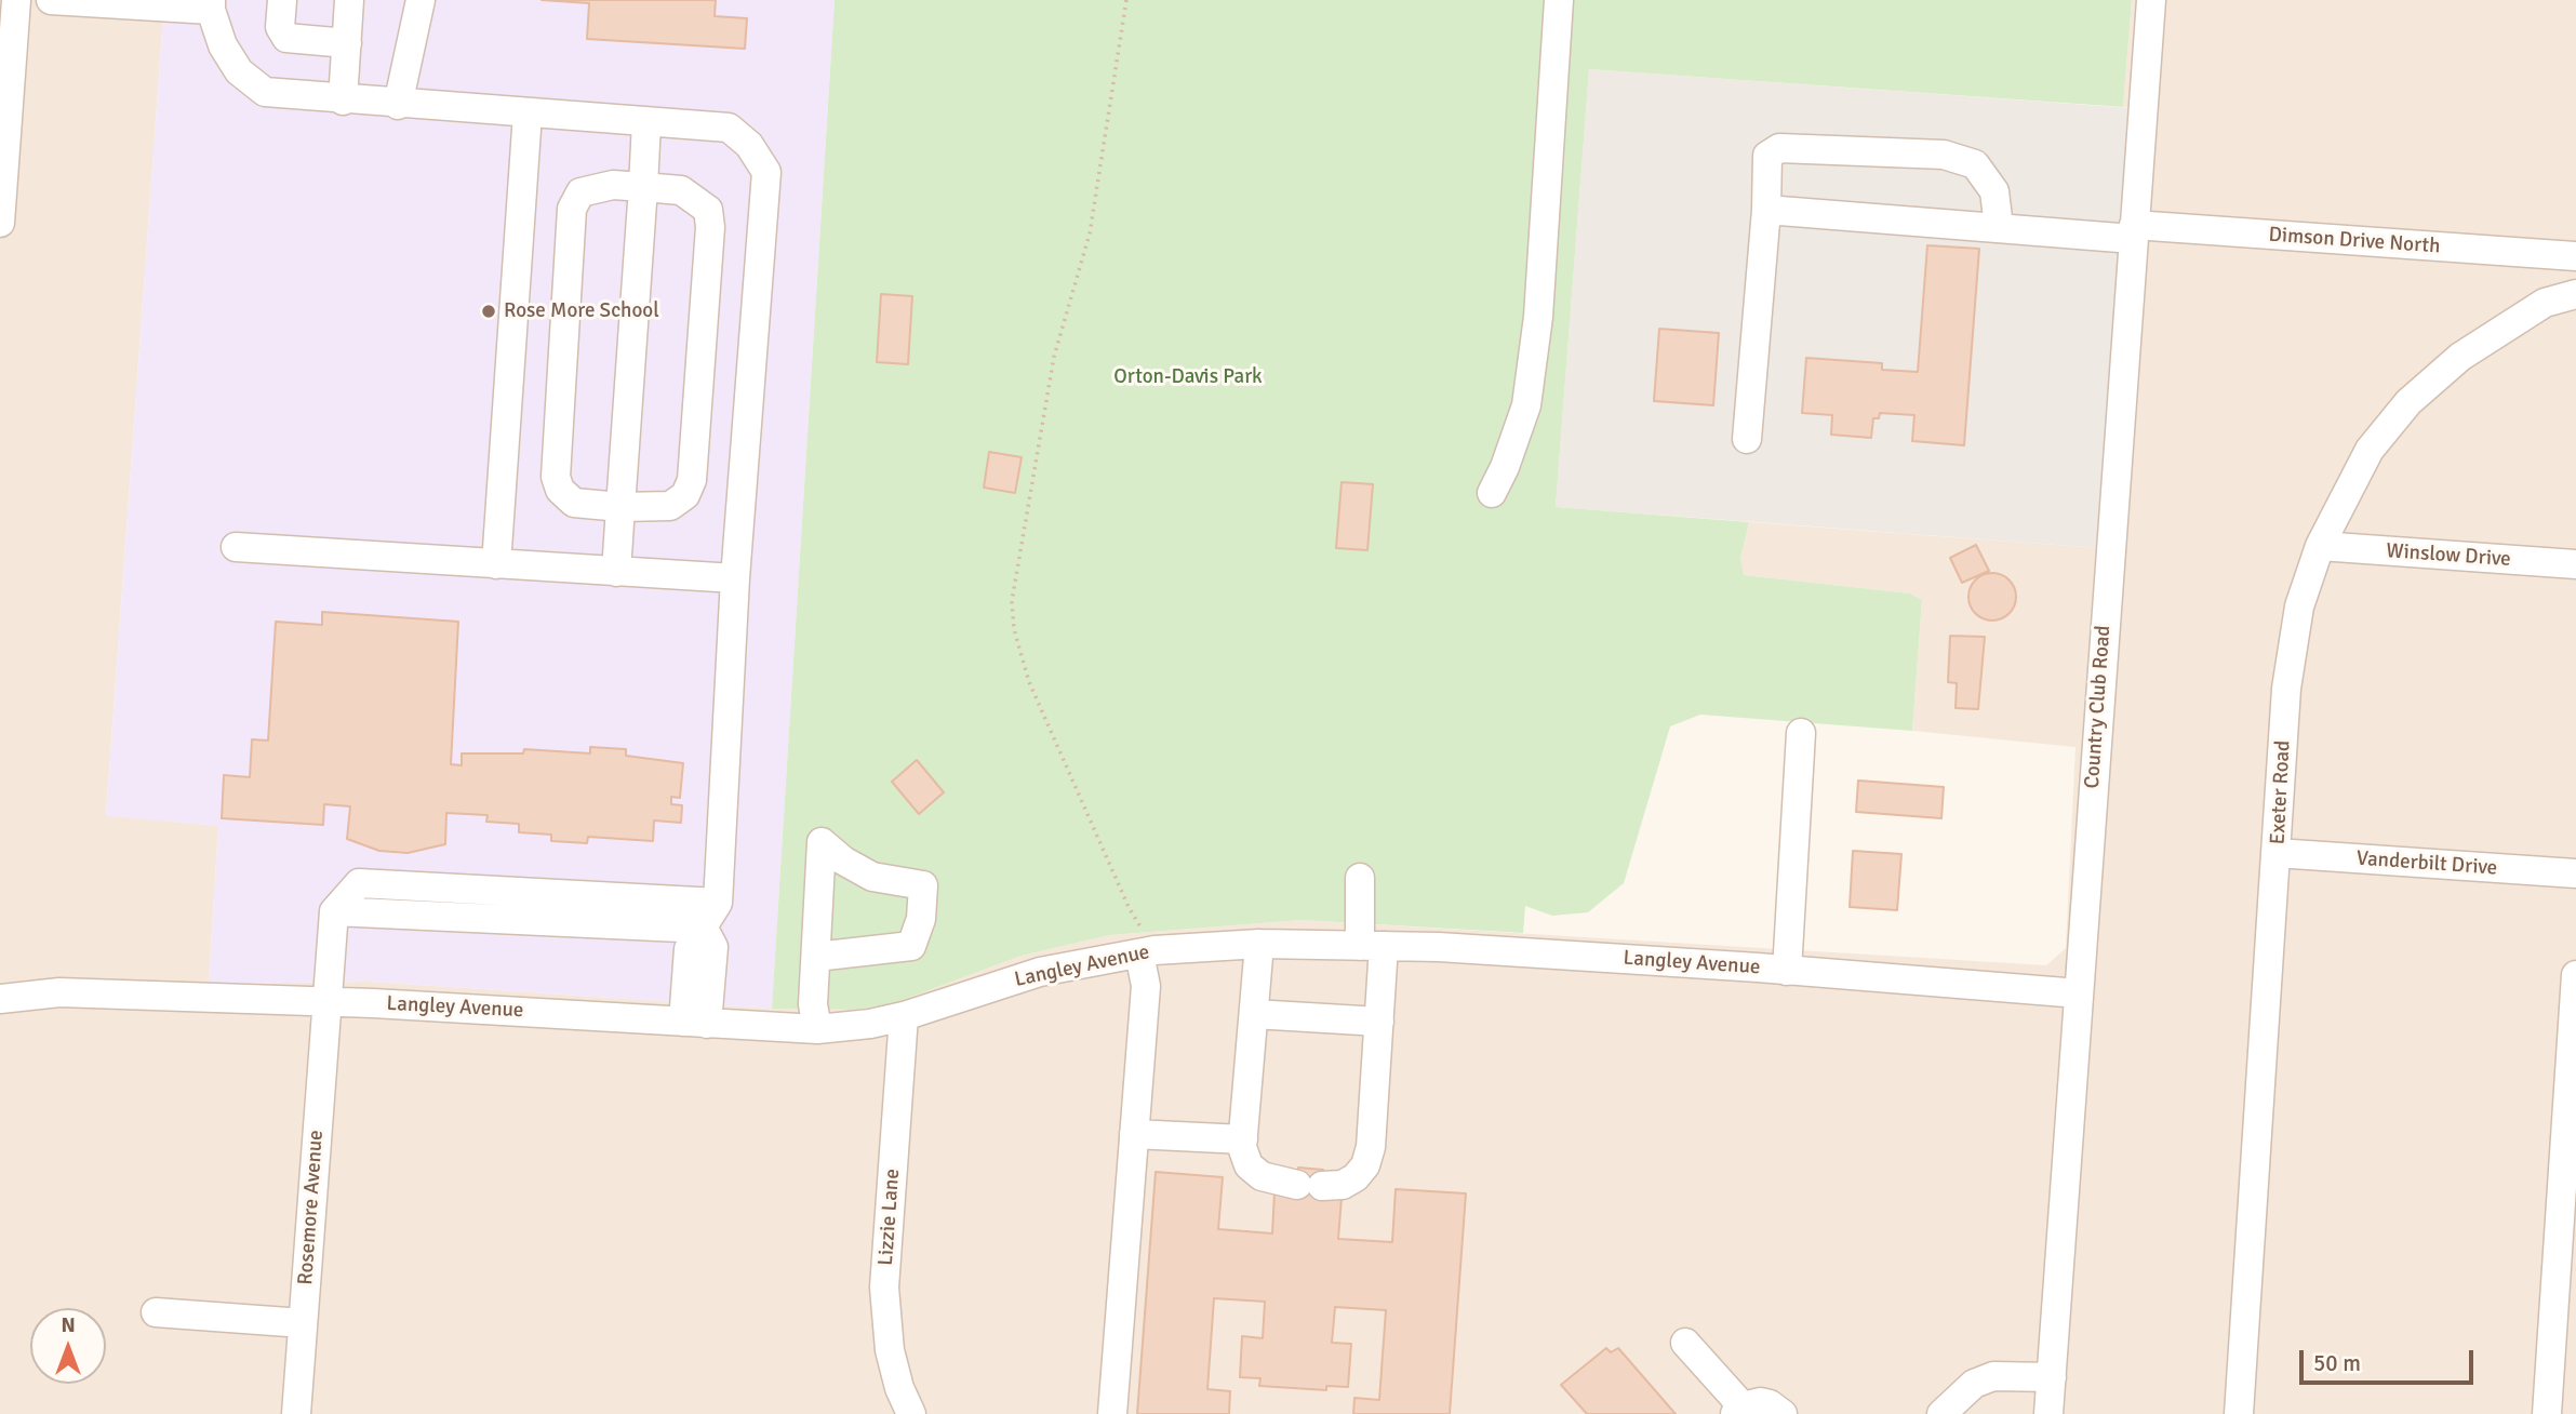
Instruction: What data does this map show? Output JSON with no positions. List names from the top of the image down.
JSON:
{
  "streets": {
    "street": [
      "Dimson Drive North",
      "Winslow Drive",
      "Country Club Road",
      "Exeter Road",
      "Vanderbilt Drive",
      "Langley Avenue",
      "Rosemore Avenue",
      "Lizzie Lane"
    ]
  },
  "crossings": [
    ["Dimson Drive North", "Country Club Road"],
    ["Winslow Drive", "Exeter Road"],
    ["Country Club Road", "Langley Avenue"],
    ["Exeter Road", "Vanderbilt Drive"],
    ["Langley Avenue", "Rosemore Avenue"],
    ["Langley Avenue", "Lizzie Lane"]
  ],
  "parks": ["Orton-Davis Park"],
  "places": ["Rose More School"],
  "scale_bar": "50 m",
  "north": "top"
}
